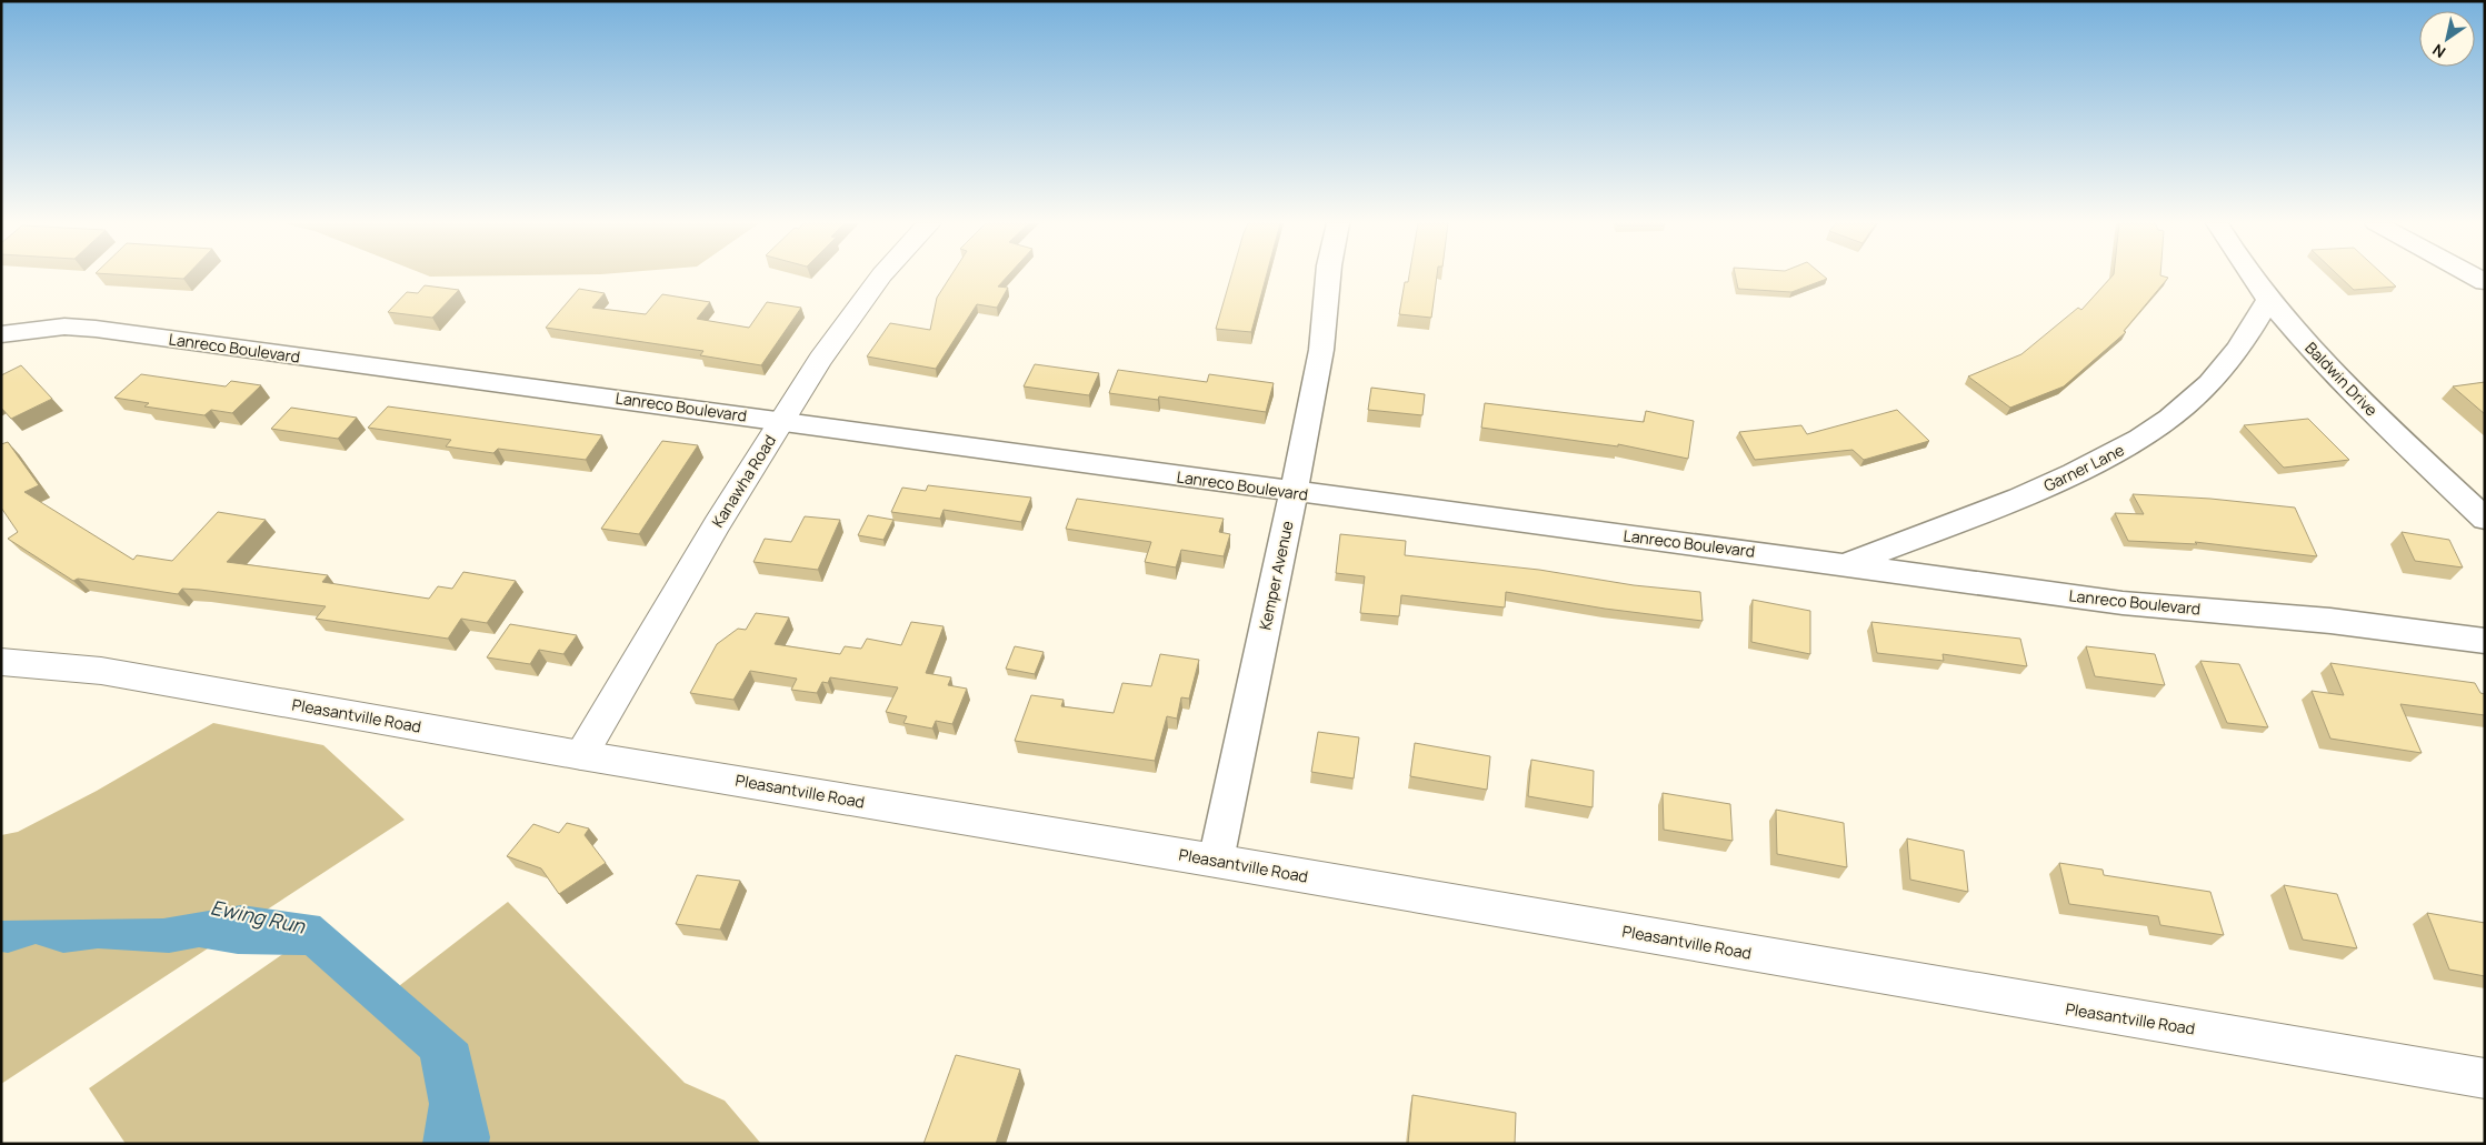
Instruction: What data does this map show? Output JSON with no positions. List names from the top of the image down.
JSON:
{
  "streets": {
    "main road": ["Kanawha Road", "Pleasantville Road"],
    "street": [
      "Lanreco Boulevard",
      "Baldwin Drive",
      "Garner Lane",
      "Kemper Avenue"
    ]
  },
  "crossings": [
    ["Lanreco Boulevard", "Garner Lane"],
    ["Lanreco Boulevard", "Kanawha Road"],
    ["Lanreco Boulevard", "Kemper Avenue"],
    ["Baldwin Drive", "Garner Lane"],
    ["Kanawha Road", "Pleasantville Road"],
    ["Kemper Avenue", "Pleasantville Road"]
  ],
  "water": ["Ewing Run"],
  "north": "bottom left"
}
